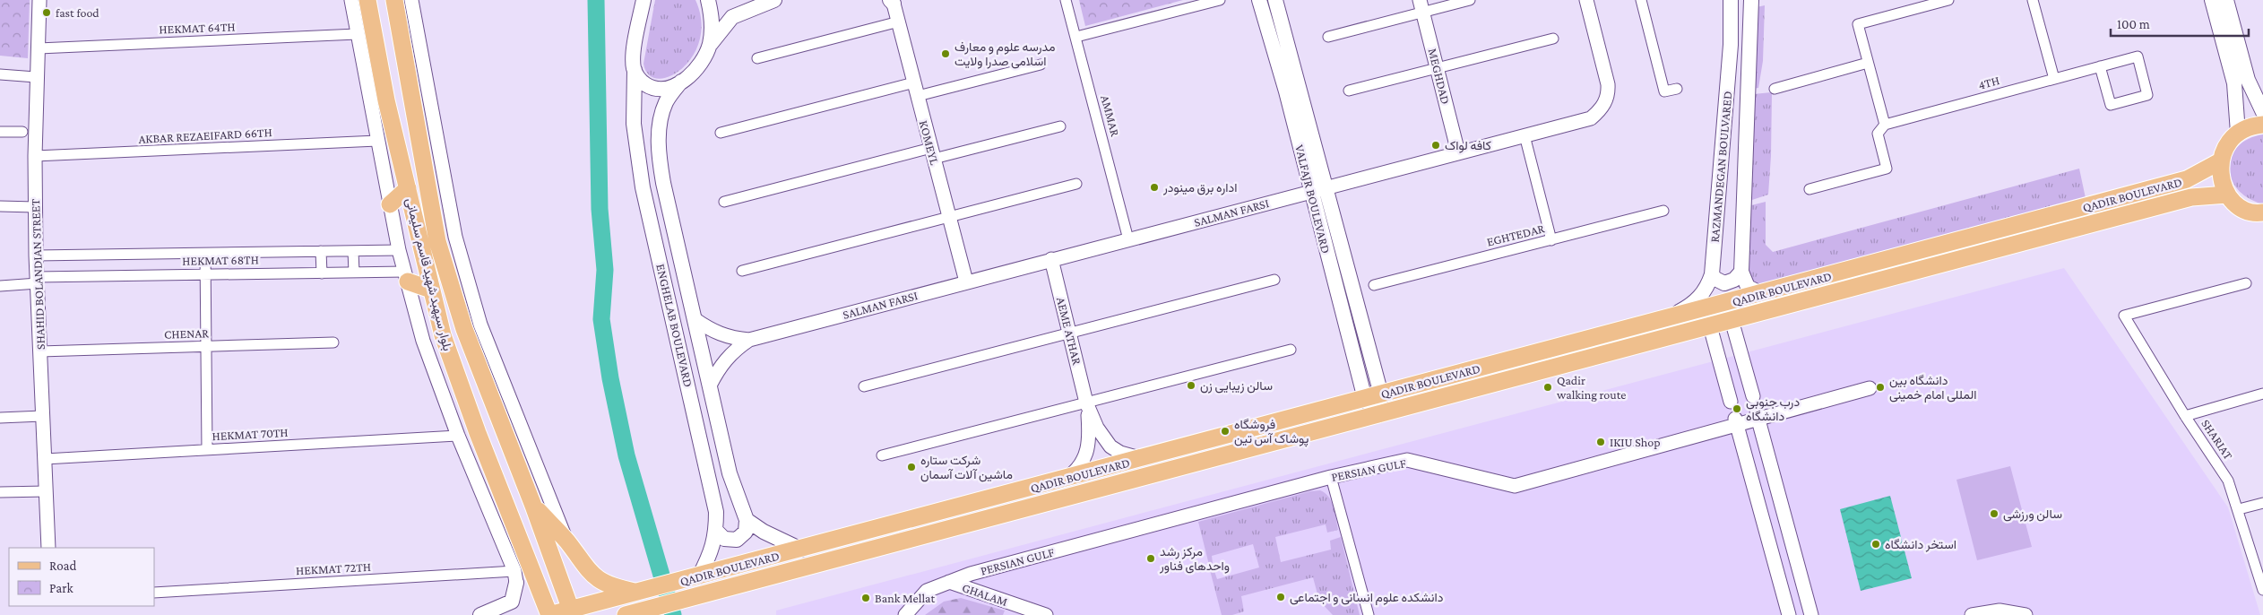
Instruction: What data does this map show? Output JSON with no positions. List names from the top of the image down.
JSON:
{
  "streets": {
    "main road": [
      "RAZMANDEGAN BOULVARED",
      "QADIR BOULEVARD",
      "VALFAJR BOULEVARD",
      "بلوار سپهبد شهید قاسم سلیمانی",
      "ENGHELAB BOULEVARD"
    ],
    "street": [
      "HEKMAT 64TH",
      "MEGHDAD",
      "4TH",
      "AMMAR",
      "AKBAR REZAEIFARD 66TH",
      "KOMEYL",
      "SALMAN FARSI",
      "EGHTEDAR",
      "HEKMAT 68TH",
      "SHAHID BOLANDIAN STREET",
      "AEME ATHAR",
      "CHENAR",
      "HEKMAT 70TH",
      "SHARIAT",
      "PERSIAN GULF",
      "HEKMAT 72TH",
      "GHALAM"
    ]
  },
  "crossings": [
    ["HEKMAT 64TH", "SHAHID BOLANDIAN STREET"],
    ["MEGHDAD", "SALMAN FARSI"],
    ["AMMAR", "SALMAN FARSI"],
    ["AKBAR REZAEIFARD 66TH", "SHAHID BOLANDIAN STREET"],
    ["KOMEYL", "SALMAN FARSI"],
    ["RAZMANDEGAN BOULVARED", "QADIR BOULEVARD"],
    ["QADIR BOULEVARD", "VALFAJR BOULEVARD"],
    ["QADIR BOULEVARD", "بلوار سپهبد شهید قاسم سلیمانی"],
    ["QADIR BOULEVARD", "ENGHELAB BOULEVARD"],
    ["QADIR BOULEVARD", "AEME ATHAR"],
    ["VALFAJR BOULEVARD", "SALMAN FARSI"],
    ["SALMAN FARSI", "ENGHELAB BOULEVARD"],
    ["SALMAN FARSI", "AEME ATHAR"],
    ["HEKMAT 68TH", "SHAHID BOLANDIAN STREET"],
    ["SHAHID BOLANDIAN STREET", "CHENAR"],
    ["SHAHID BOLANDIAN STREET", "HEKMAT 70TH"],
    ["PERSIAN GULF", "GHALAM"]
  ],
  "places": [
    "fast food",
    "مدرسه علوم و معارف اسلامی صدرا ولایت",
    "کافه لواک",
    "اداره برق مینودر",
    "سالن زیبایی زن",
    "Qadir walking route",
    "دانشگاه بین المللی امام خمینی",
    "درب جنوبی دانشگاه",
    "فروشگاه پوشاک آس تین",
    "IKIU Shop",
    "شرکت ستاره ماشین آلات آسمان",
    "سالن ورزشی",
    "استخر دانشگاه",
    "مرکز رشد واحدهای فناور",
    "دانشکده علوم انسانی و اجتماعی",
    "Bank Mellat"
  ],
  "legend": ["Road", "Park"],
  "scale_bar": "100 m"
}
